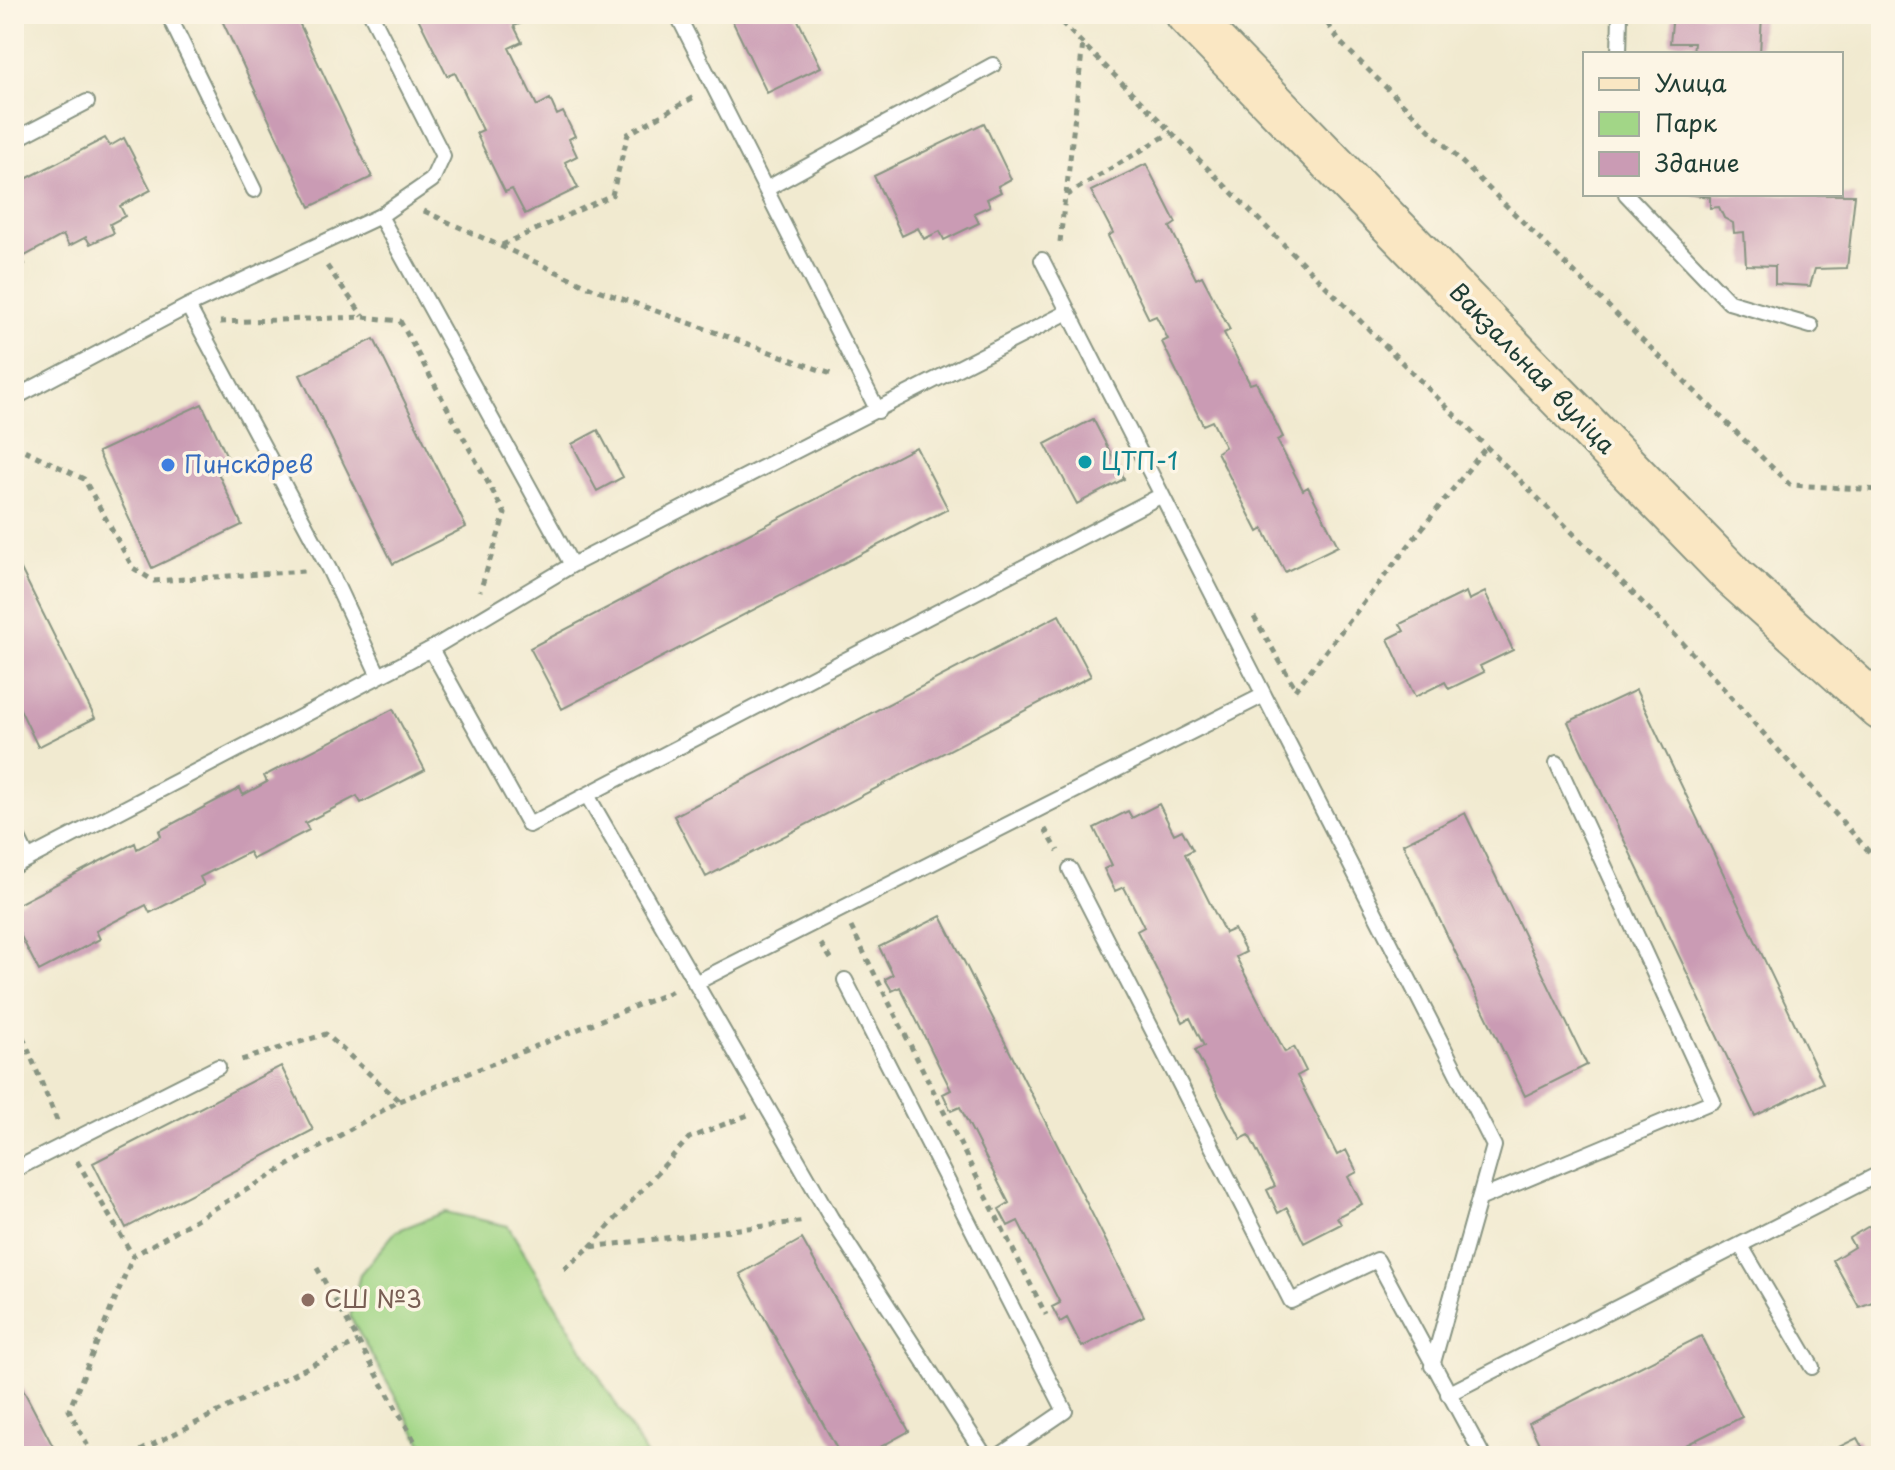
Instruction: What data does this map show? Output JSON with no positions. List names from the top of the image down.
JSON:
{
  "streets": {
    "main road": ["Вакзальная вуліца"]
  },
  "places": ["ЦТП-1", "Пинскдрев", "СШ №3"],
  "legend": ["Улица", "Парк", "Здание"]
}
